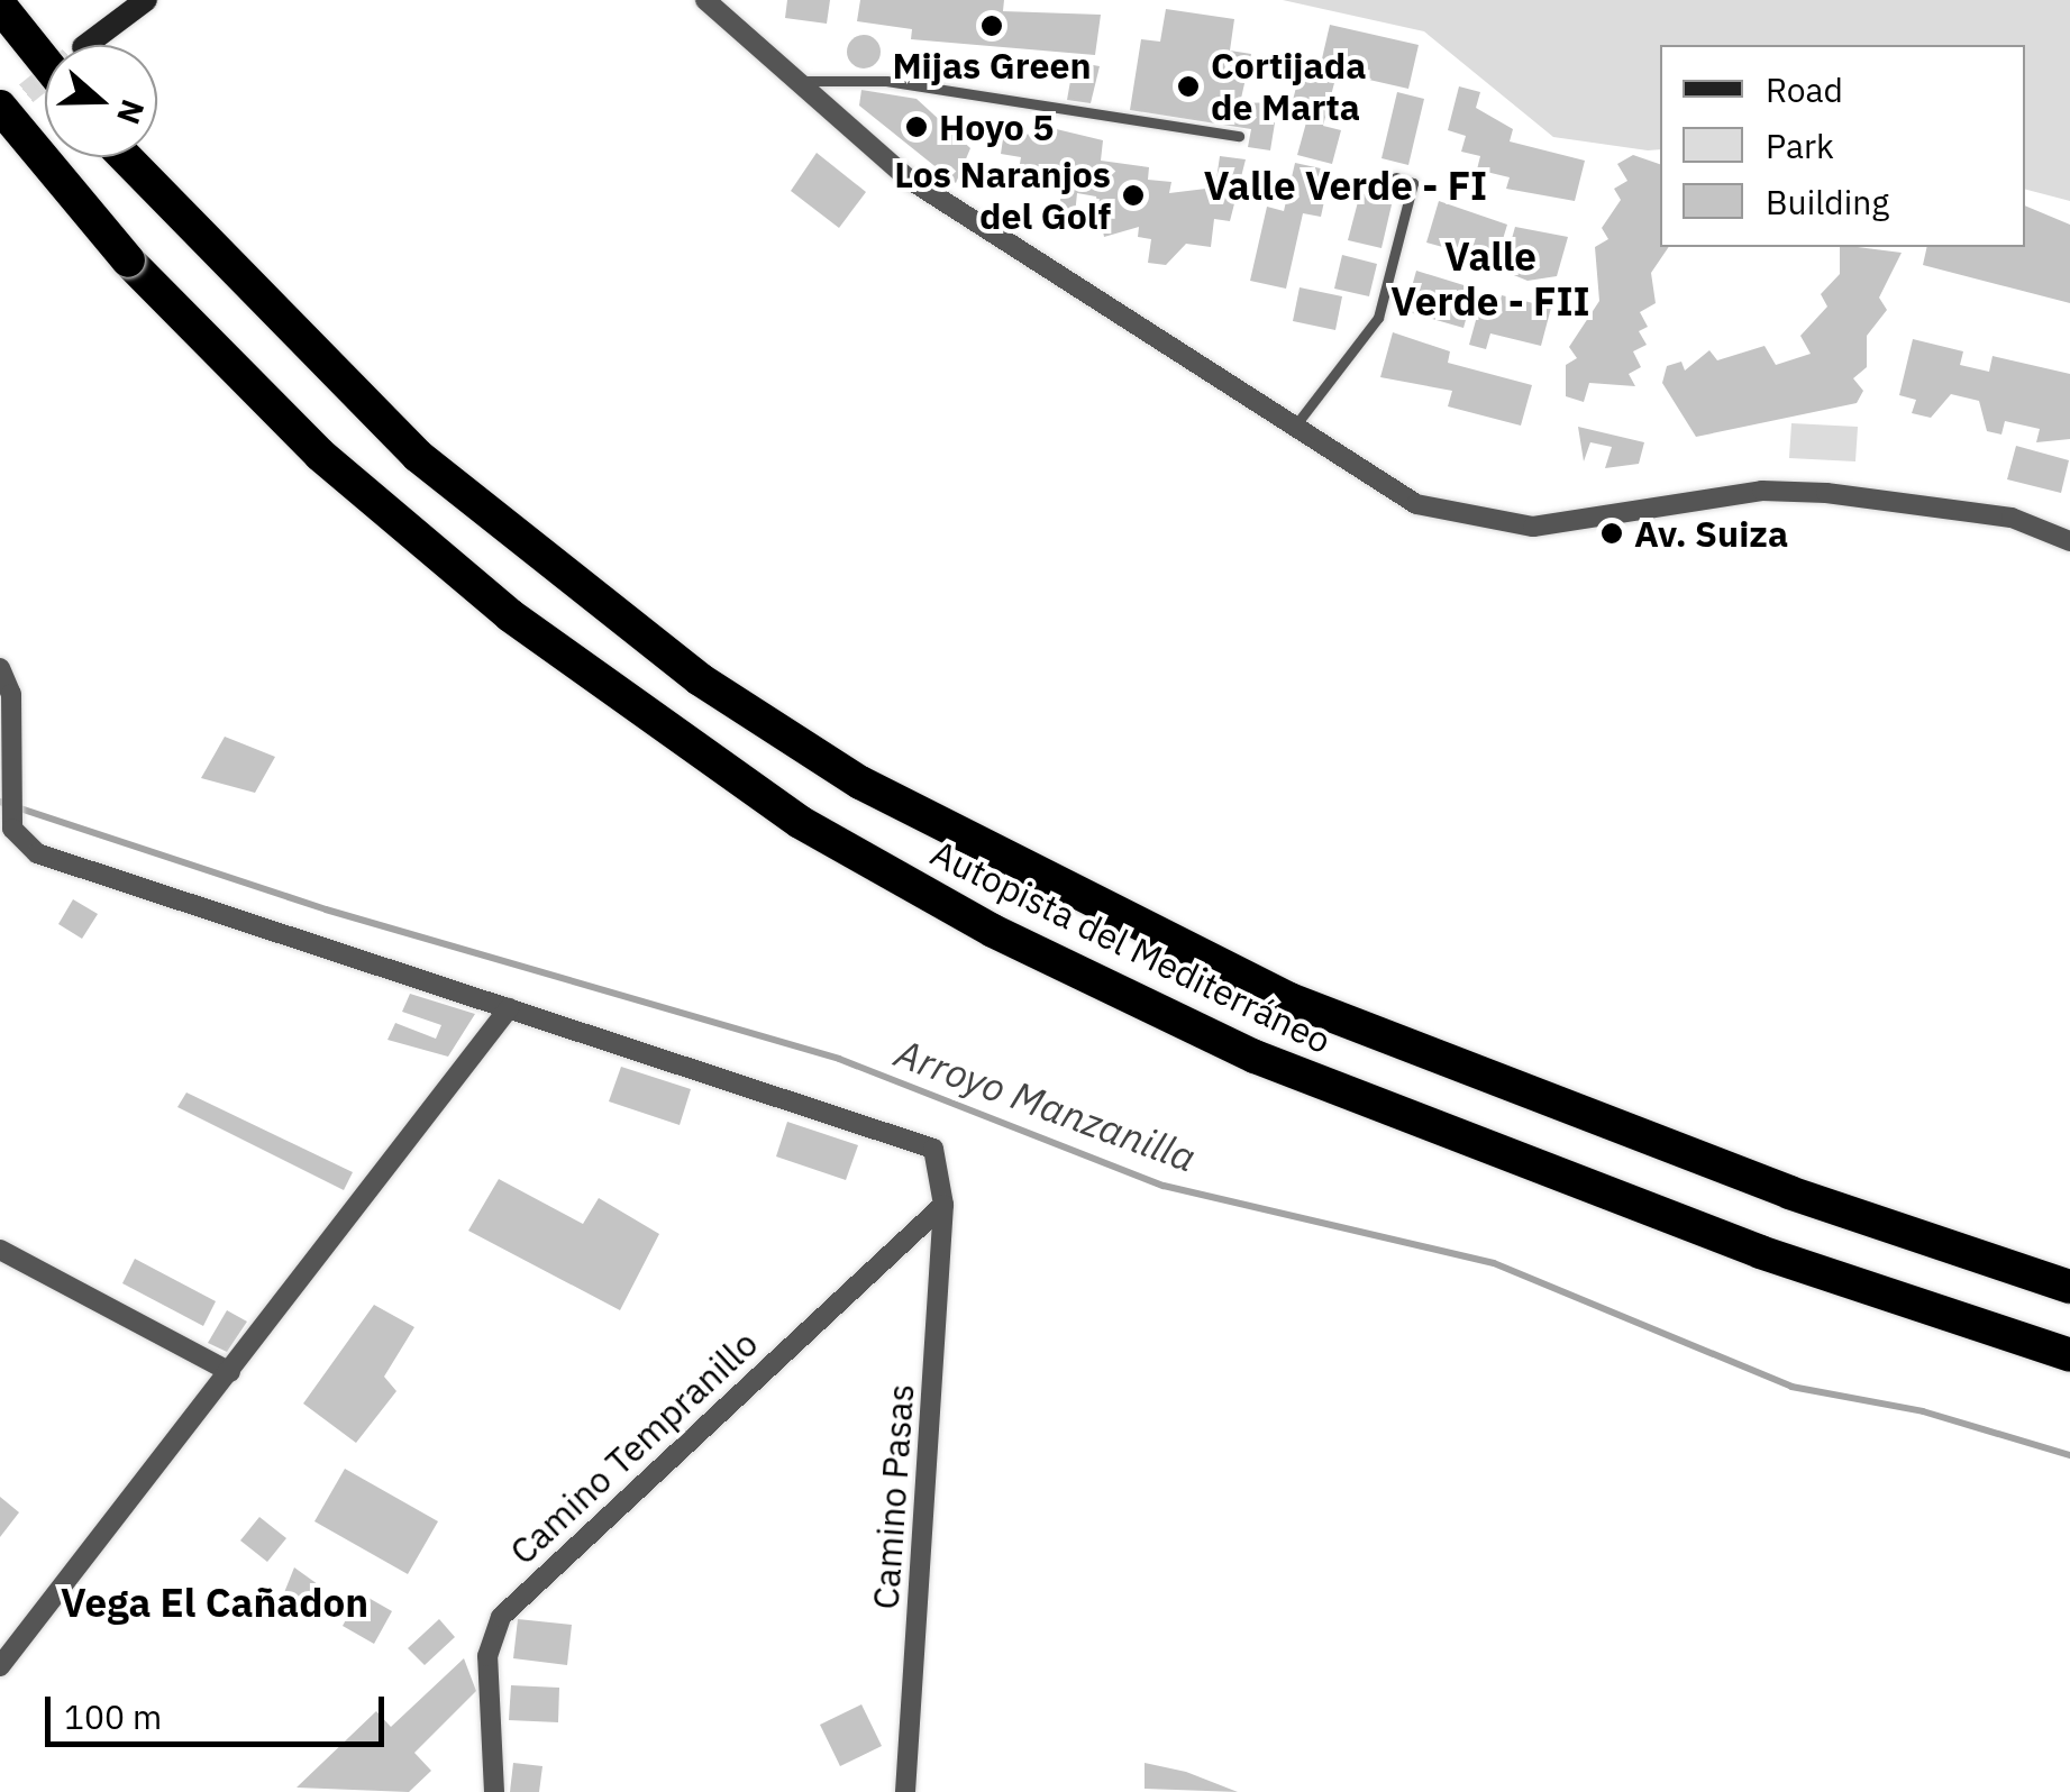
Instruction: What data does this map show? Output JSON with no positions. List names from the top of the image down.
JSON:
{
  "streets": {
    "highway": ["Autopista del Mediterráneo"],
    "street": ["Camino Tempranillo", "Camino Pasas"]
  },
  "crossings": [
    ["Camino Tempranillo", "Camino Pasas"]
  ],
  "districts": ["Valle Verde - FI", "Valle Verde - FII", "Vega El Cañadon"],
  "water": ["Arroyo Manzanilla"],
  "places": [
    "Mijas Green",
    "Cortijada de Marta",
    "Hoyo 5",
    "Los Naranjos del Golf",
    "Av. Suiza"
  ],
  "legend": ["Road", "Park", "Building"],
  "scale_bar": "100 m",
  "north": "right"
}
